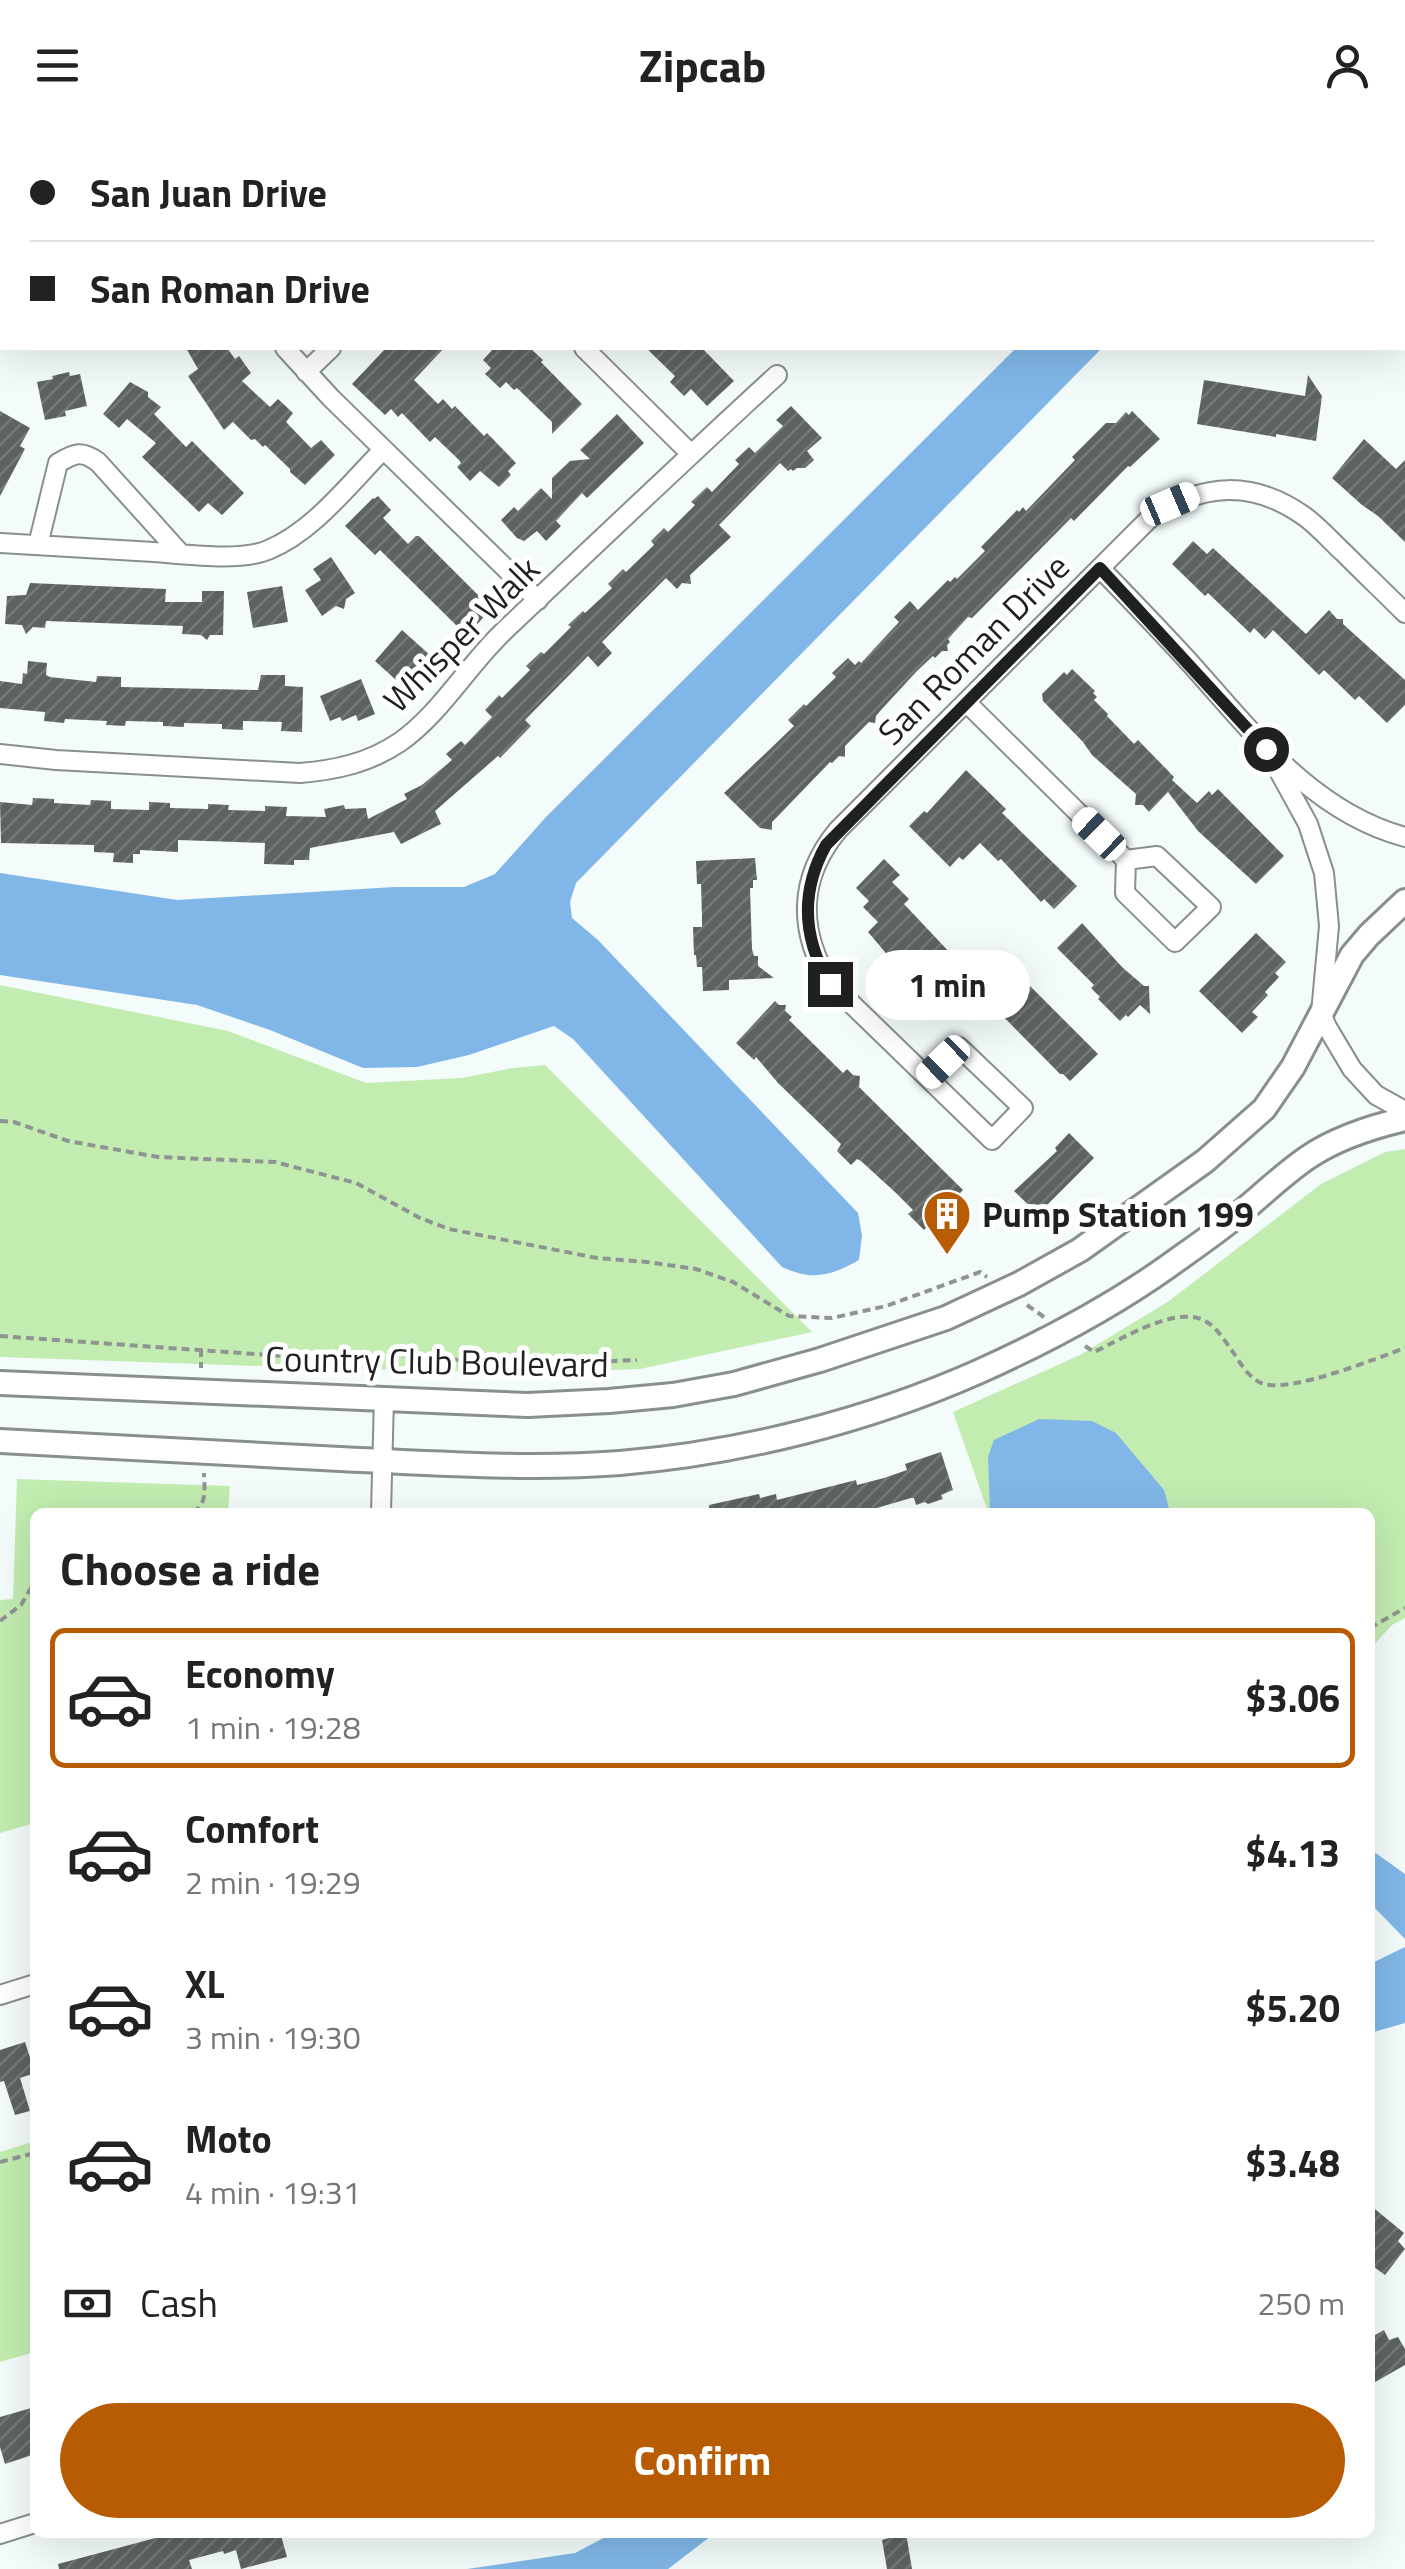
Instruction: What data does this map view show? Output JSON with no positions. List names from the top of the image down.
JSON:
{
  "streets": {
    "street": ["Whisper Walk", "San Roman Drive", "Country Club Boulevard"]
  },
  "places": {
    "building": ["Pump Station 199"]
  },
  "page": {
    "header": "Zipcab",
    "banner": ["San Juan Drive", "San Roman Drive"],
    "bubble": "1 min",
    "heading": "Choose a ride",
    "list": [
      {
        "name": "Economy",
        "note": "1 min · 19:28",
        "value": "$3.06"
      },
      {
        "name": "Comfort",
        "note": "2 min · 19:29",
        "value": "$4.13"
      },
      {
        "name": "XL",
        "note": "3 min · 19:30",
        "value": "$5.20"
      },
      {
        "name": "Moto",
        "note": "4 min · 19:31",
        "value": "$3.48"
      }
    ],
    "pay": ["Cash", "250 m"],
    "buttons": "Confirm"
  }
}
